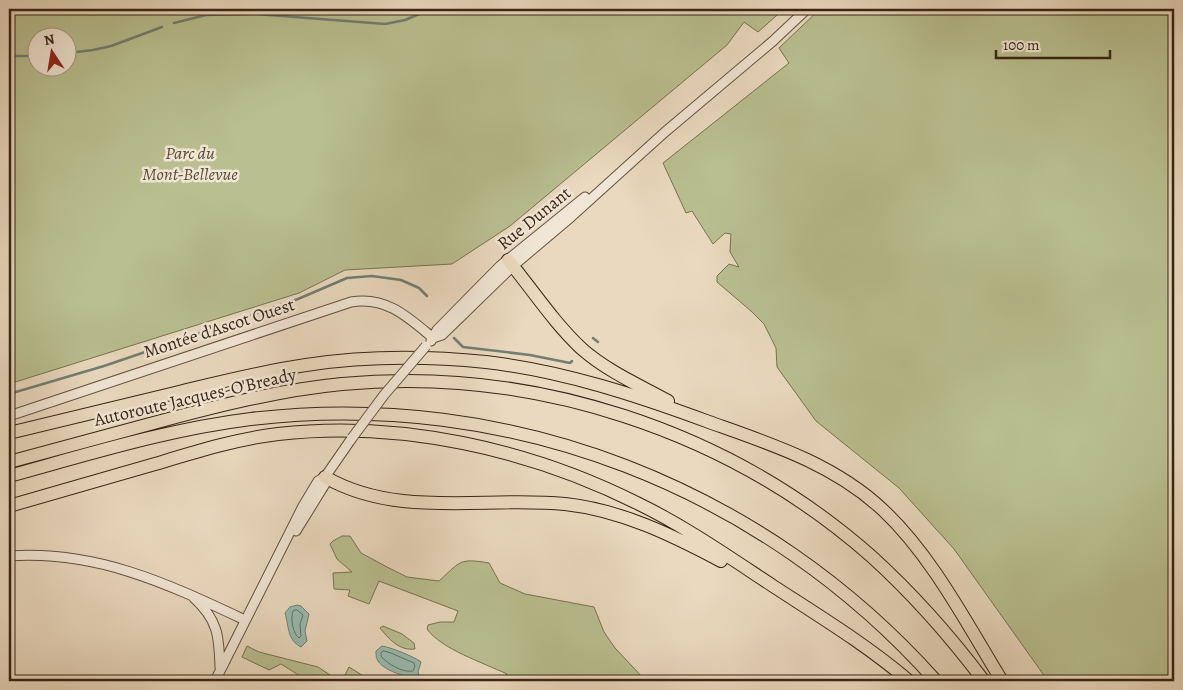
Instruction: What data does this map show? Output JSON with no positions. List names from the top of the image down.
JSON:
{
  "streets": {
    "highway": ["Autoroute Jacques-O'Bready"],
    "street": ["Rue Dunant", "Montée d'Ascot Ouest"]
  },
  "crossings": [
    ["Rue Dunant", "Montée d'Ascot Ouest"]
  ],
  "parks": ["Parc du Mont-Bellevue"],
  "scale_bar": "100 m",
  "north": "top"
}
